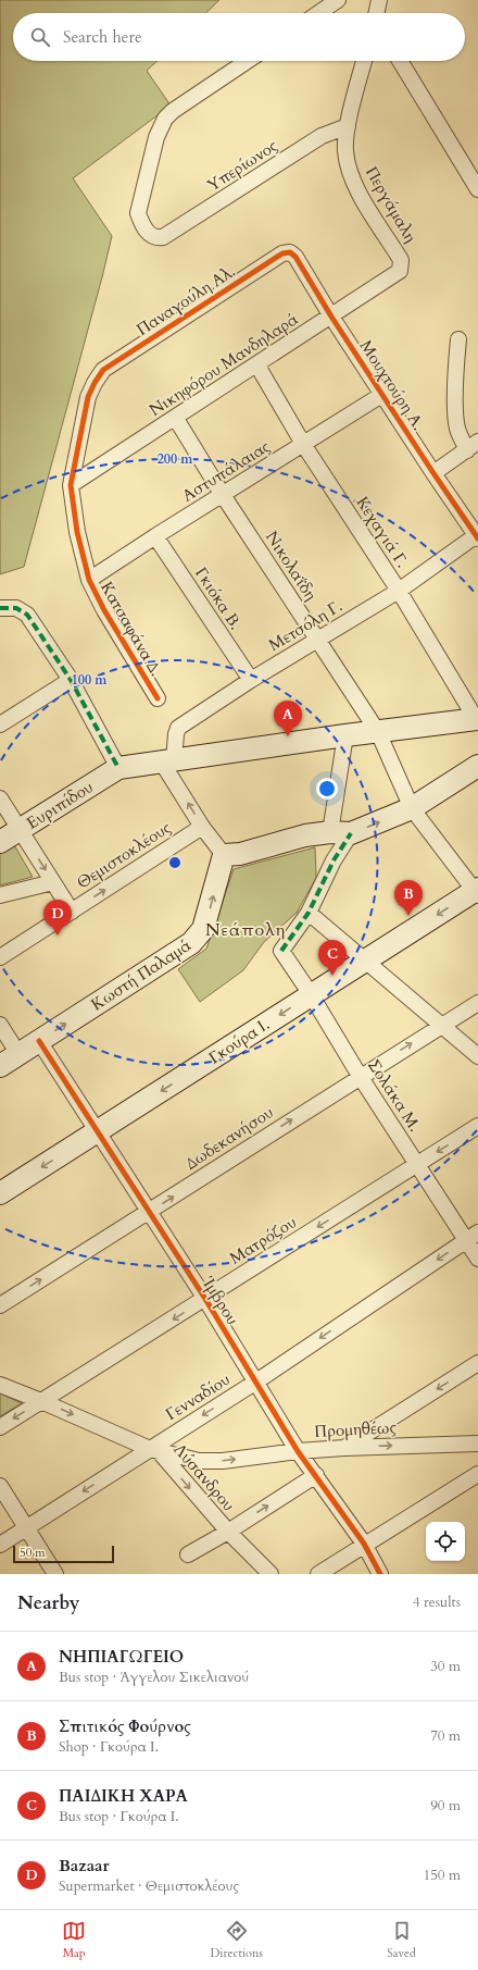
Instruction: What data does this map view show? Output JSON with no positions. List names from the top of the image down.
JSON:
{
  "streets": {
    "street": [
      "Υπερίωνος",
      "Περγάμαλη",
      "Παναγούλη Αλ.",
      "Νικηφόρου Μανδηλαρά",
      "Μουχτούρη Α.",
      "Αστυπάλαιας",
      "Κεχαγιά Γ.",
      "Νικολαΐδη",
      "Γκιόκα Β.",
      "Μετσόλη Γ.",
      "Κατσαφάνα Δ.",
      "Ευριπίδου",
      "Θεμιστοκλέους",
      "Κωστή Παλαμά",
      "Γκούρα Ι.",
      "Σολάκα Μ.",
      "Δωδεκανήσου",
      "Ματρόζου",
      "Ίμβρου",
      "Γενναδίου",
      "Προμηθέως",
      "Λύσανδρου"
    ]
  },
  "crossings": [
    ["Υπερίωνος", "Περγάμαλη"],
    ["Περγάμαλη", "Νικηφόρου Μανδηλαρά"],
    ["Παναγούλη Αλ.", "Μουχτούρη Α."],
    ["Παναγούλη Αλ.", "Κατσαφάνα Δ."],
    ["Νικηφόρου Μανδηλαρά", "Μουχτούρη Α."],
    ["Νικηφόρου Μανδηλαρά", "Κεχαγιά Γ."],
    ["Νικηφόρου Μανδηλαρά", "Νικολαΐδη"],
    ["Νικηφόρου Μανδηλαρά", "Κατσαφάνα Δ."],
    ["Μουχτούρη Α.", "Αστυπάλαιας"],
    ["Μουχτούρη Α.", "Μετσόλη Γ."],
    ["Αστυπάλαιας", "Κεχαγιά Γ."],
    ["Αστυπάλαιας", "Νικολαΐδη"],
    ["Αστυπάλαιας", "Γκιόκα Β."],
    ["Αστυπάλαιας", "Κατσαφάνα Δ."],
    ["Κεχαγιά Γ.", "Μετσόλη Γ."],
    ["Νικολαΐδη", "Μετσόλη Γ."],
    ["Νικολαΐδη", "Γκούρα Ι."],
    ["Γκιόκα Β.", "Μετσόλη Γ."],
    ["Κωστή Παλαμά", "Ίμβρου"],
    ["Γκούρα Ι.", "Σολάκα Μ."],
    ["Γκούρα Ι.", "Ίμβρου"],
    ["Σολάκα Μ.", "Δωδεκανήσου"],
    ["Σολάκα Μ.", "Ματρόζου"],
    ["Σολάκα Μ.", "Γενναδίου"],
    ["Δωδεκανήσου", "Ίμβρου"],
    ["Ματρόζου", "Ίμβρου"],
    ["Ματρόζου", "Λύσανδρου"],
    ["Ίμβρου", "Γενναδίου"],
    ["Ίμβρου", "Προμηθέως"],
    ["Γενναδίου", "Προμηθέως"],
    ["Γενναδίου", "Λύσανδρου"],
    ["Προμηθέως", "Λύσανδρου"]
  ],
  "one_way": [
    "Θεμιστοκλέους",
    "Κωστή Παλαμά",
    "Γκούρα Ι.",
    "Δωδεκανήσου",
    "Ματρόζου",
    "Προμηθέως"
  ],
  "districts": ["Νεάπολη"],
  "scale_bar": "50 m",
  "page": {
    "search": "Search here",
    "pins": [
      "A",
      "B",
      "D",
      "C"
    ],
    "scale": "50 m",
    "heading": ["Nearby", "4 results"],
    "list": [
      {
        "mark": "A",
        "name": "ΝΗΠΙΑΓΩΓΕΙΟ",
        "note": "Bus stop · Άγγελου Σικελιανού",
        "value": "30 m"
      },
      {
        "mark": "B",
        "name": "Σπιτικός Φούρνος",
        "note": "Shop · Γκούρα Ι.",
        "value": "70 m"
      },
      {
        "mark": "C",
        "name": "ΠΑΙΔΙΚΗ ΧΑΡΑ",
        "note": "Bus stop · Γκούρα Ι.",
        "value": "90 m"
      },
      {
        "mark": "D",
        "name": "Bazaar",
        "note": "Supermarket · Θεμιστοκλέους",
        "value": "150 m"
      }
    ],
    "nav": ["Map", "Directions", "Saved"]
  },
  "rings": ["200 m", "100 m"]
}
